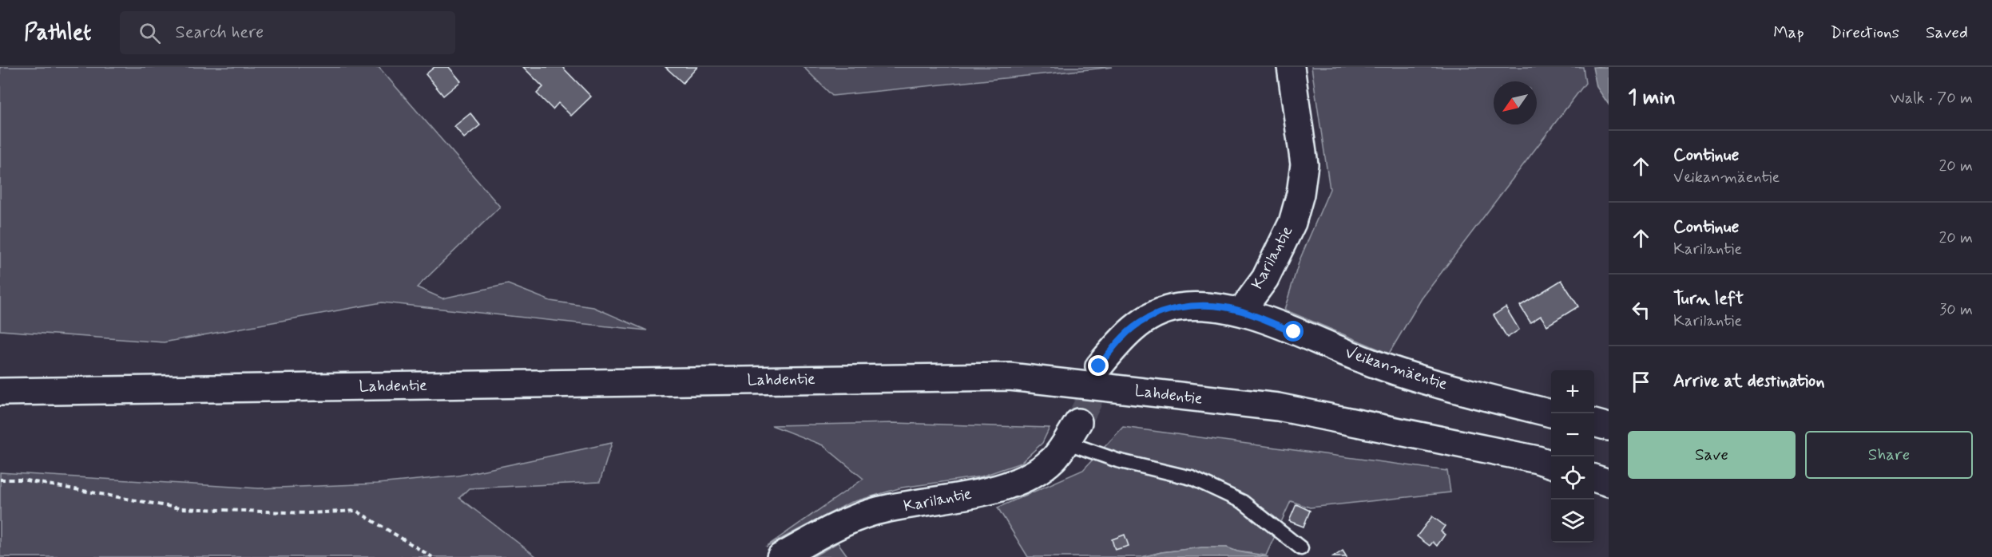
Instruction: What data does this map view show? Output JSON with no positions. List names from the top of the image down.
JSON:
{
  "streets": {
    "main road": ["Karilantie", "Veikanmäentie", "Lahdentie"]
  },
  "crossings": [
    ["Karilantie", "Veikanmäentie"]
  ],
  "north": "bottom left",
  "page": {
    "header": "Pathlet",
    "search": "Search here",
    "nav": ["Map", "Directions", "Saved"],
    "heading": ["1 min", "Walk · 70 m"],
    "list": [
      ["Continue", "Veikanmäentie", "20 m"],
      ["Continue", "Karilantie", "20 m"],
      ["Turn left", "Karilantie", "30 m"],
      "Arrive at destination"
    ],
    "map_buttons": ["+", "−"],
    "buttons": ["Save", "Share"]
  }
}
